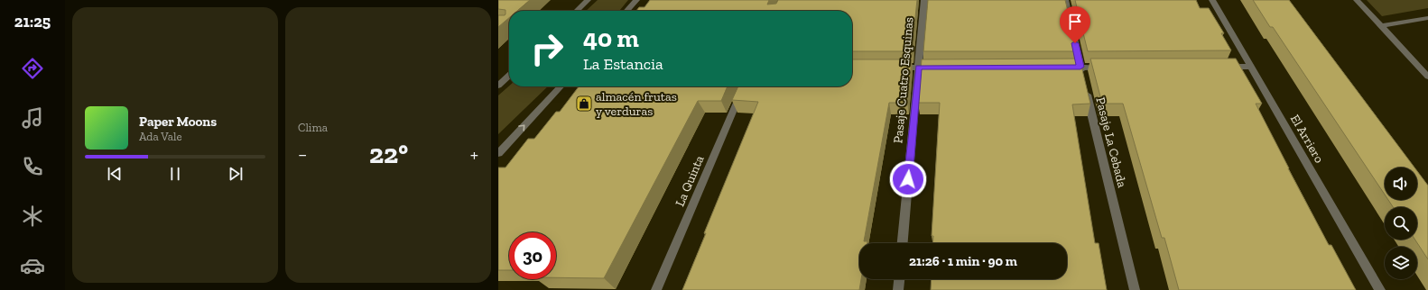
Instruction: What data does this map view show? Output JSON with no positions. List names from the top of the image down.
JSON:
{
  "streets": {
    "street": [
      "Pasaje Cuatro Esquinas",
      "El Arriero",
      "Pasaje La Cebada",
      "La Quinta"
    ]
  },
  "places": {
    "shop": ["almacén frutas y verduras"]
  },
  "page": {
    "tabs": "21:25",
    "tile": "Clima",
    "turn": ["40 m", "La Estancia"],
    "song": ["Paper Moons", "Ada Vale"],
    "heat": ["−", "22°", "+"],
    "limit": "30",
    "trip": "21:26 · 1 min · 90 m"
  }
}
